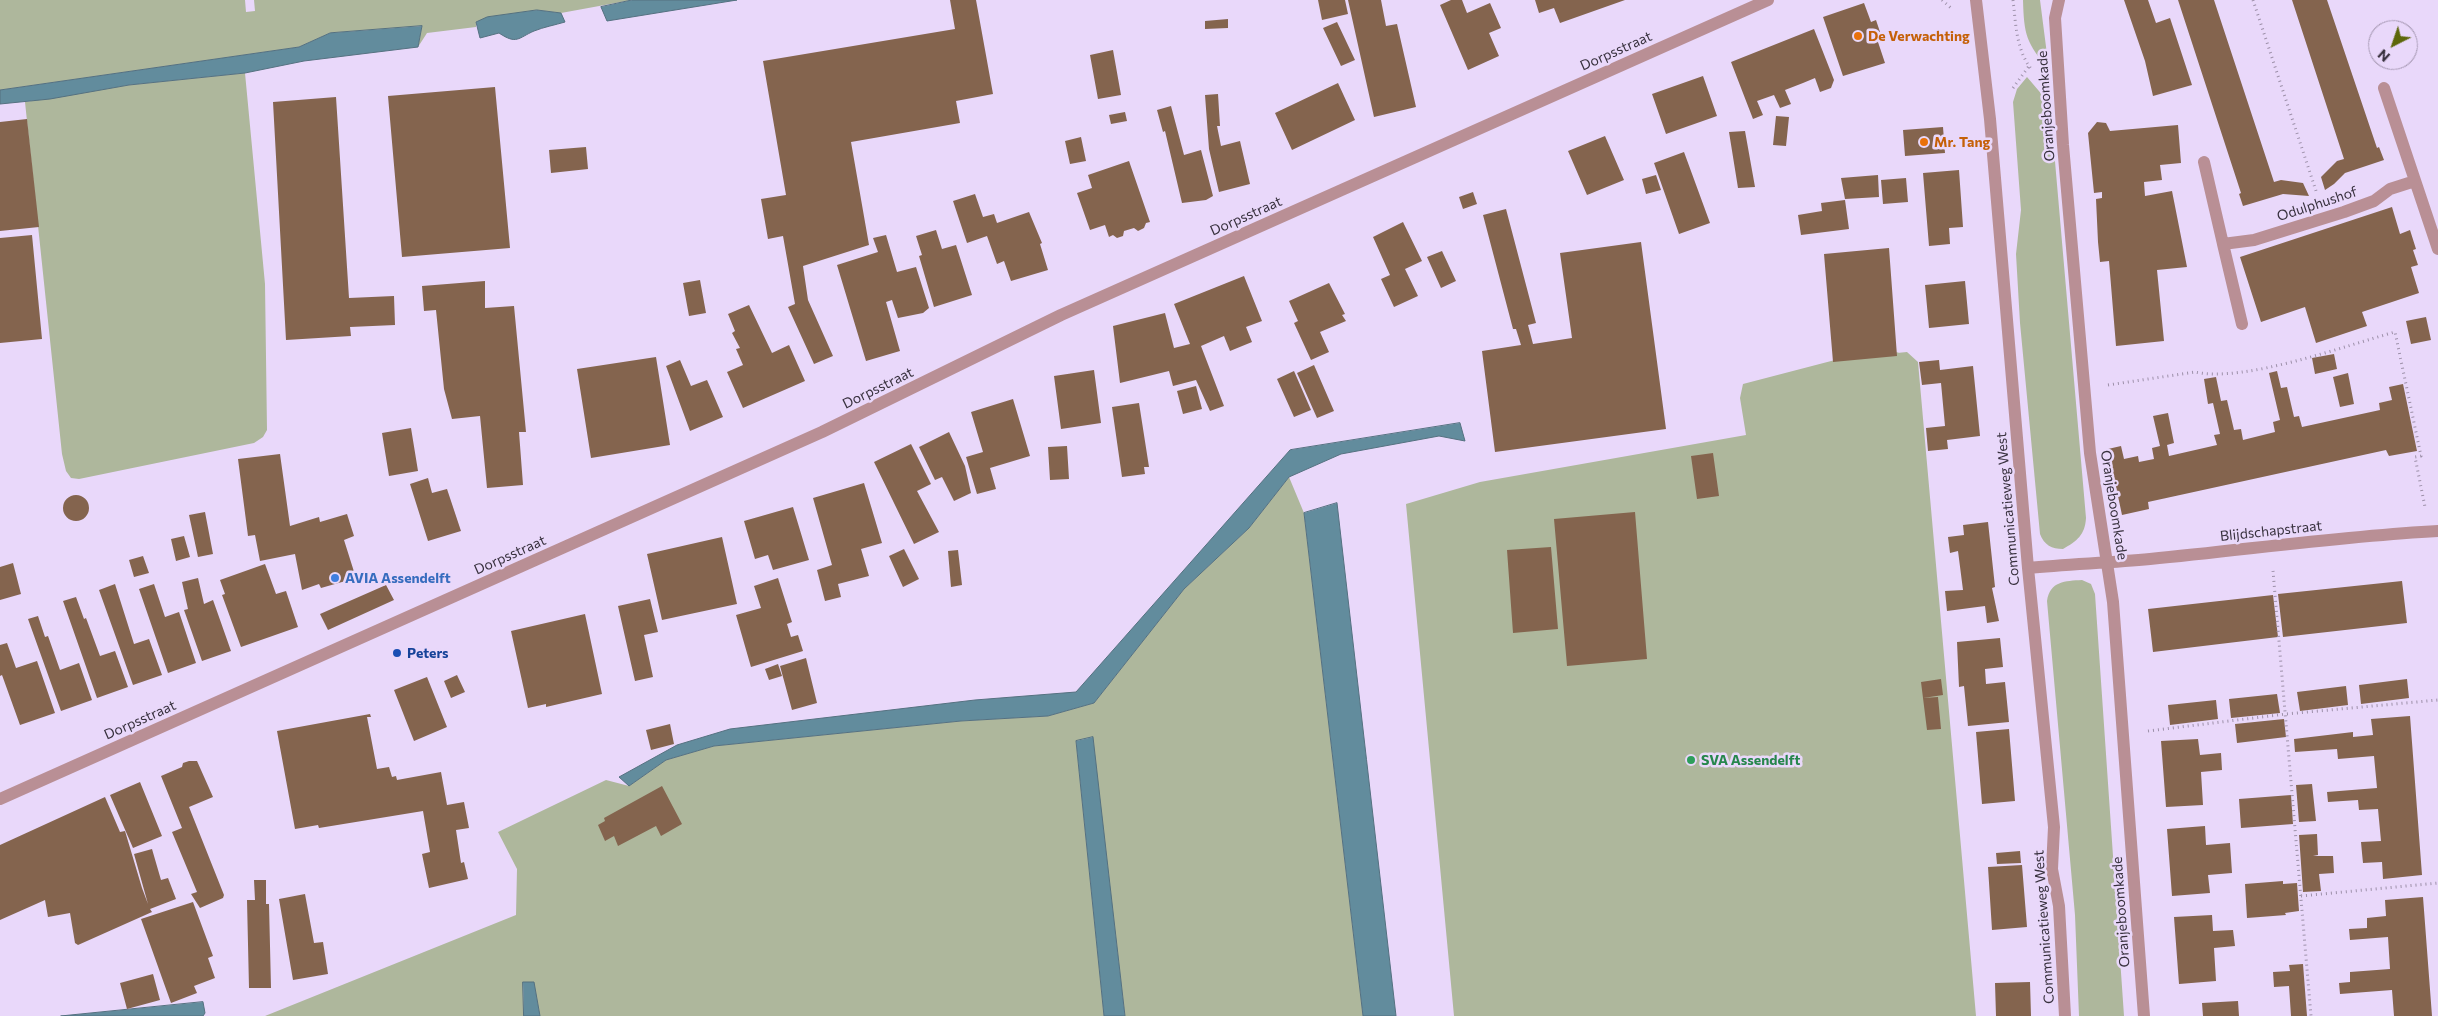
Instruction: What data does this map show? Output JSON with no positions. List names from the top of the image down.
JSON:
{
  "streets": {
    "street": [
      "Dorpsstraat",
      "Oranjeboomkade",
      "Odulphushof",
      "Communicatieweg West",
      "Blijdschapstraat"
    ]
  },
  "crossings": [
    ["Oranjeboomkade", "Blijdschapstraat"],
    ["Communicatieweg West", "Blijdschapstraat"]
  ],
  "places": [
    "De Verwachting",
    "Mr. Tang",
    "AVIA Assendelft",
    "Peters",
    "SVA Assendelft"
  ],
  "north": "bottom left"
}
